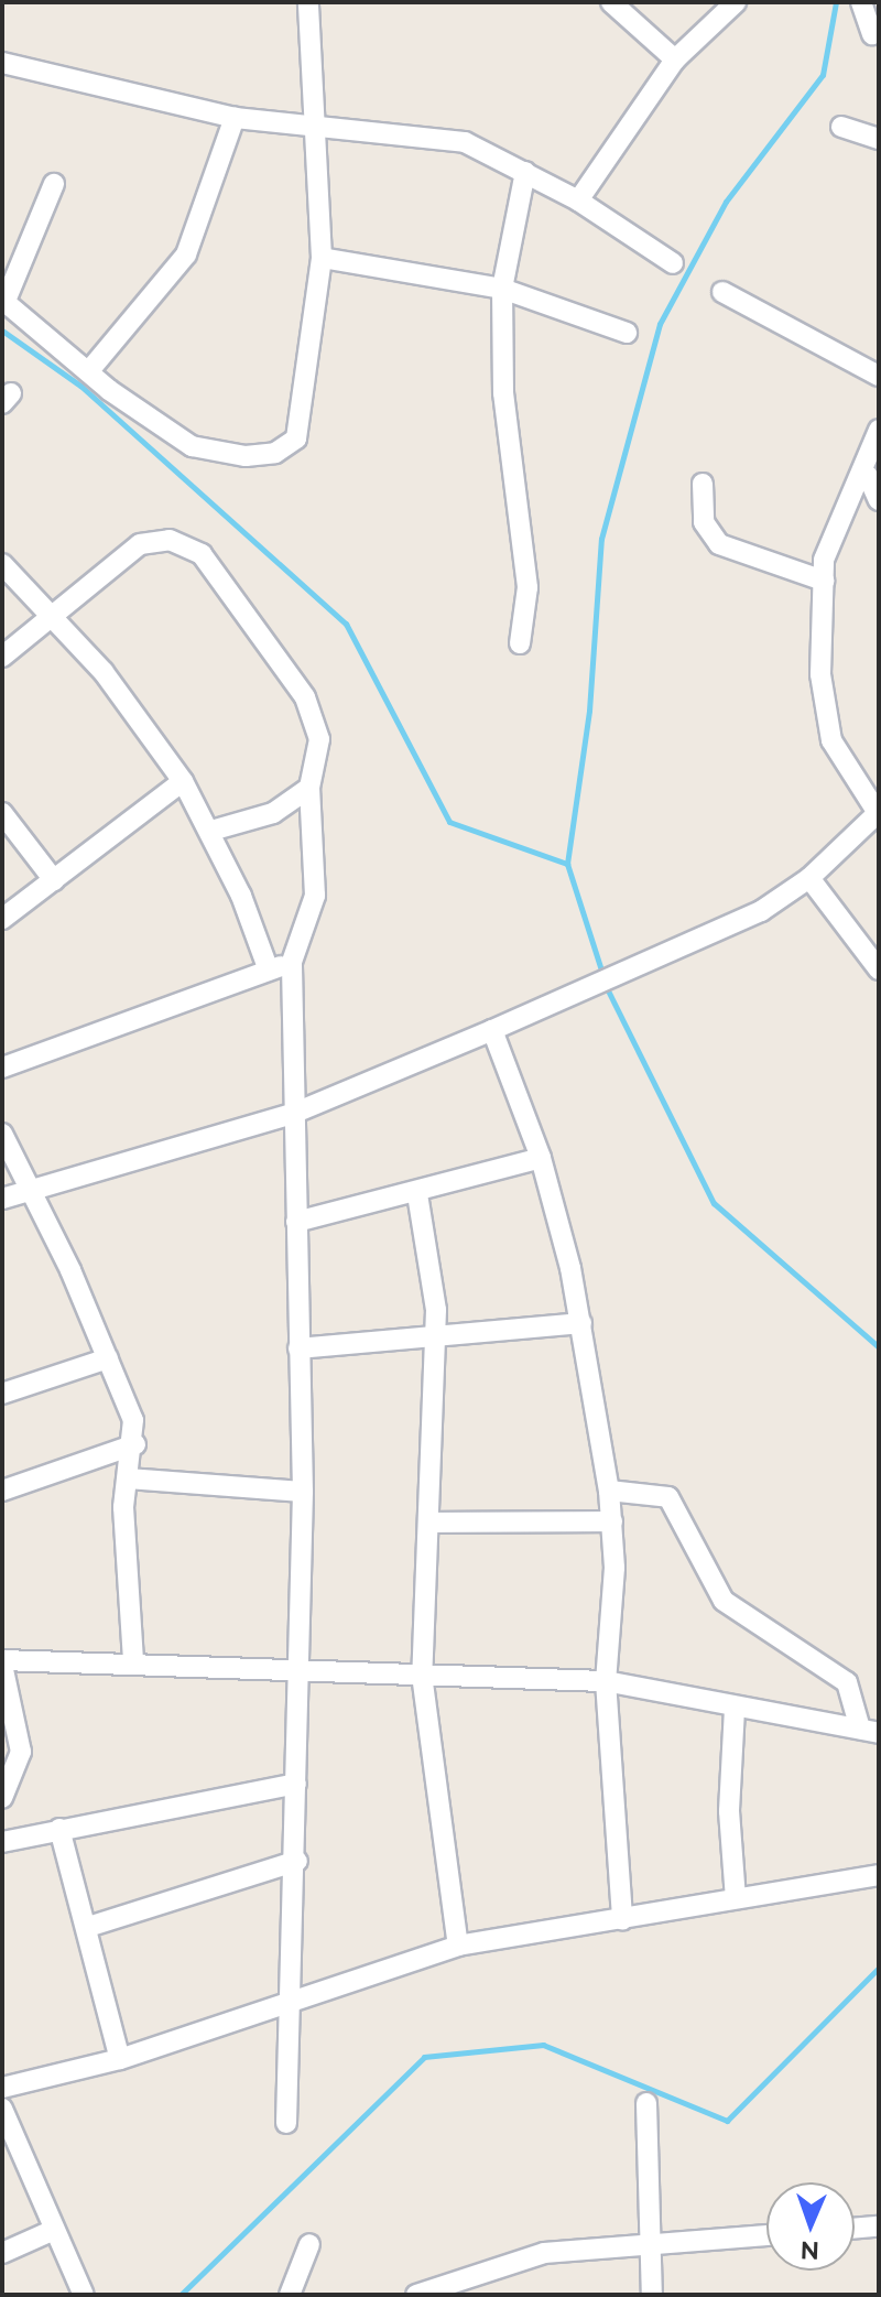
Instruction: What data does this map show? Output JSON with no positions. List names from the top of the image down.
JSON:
{
  "north": "bottom"
}
